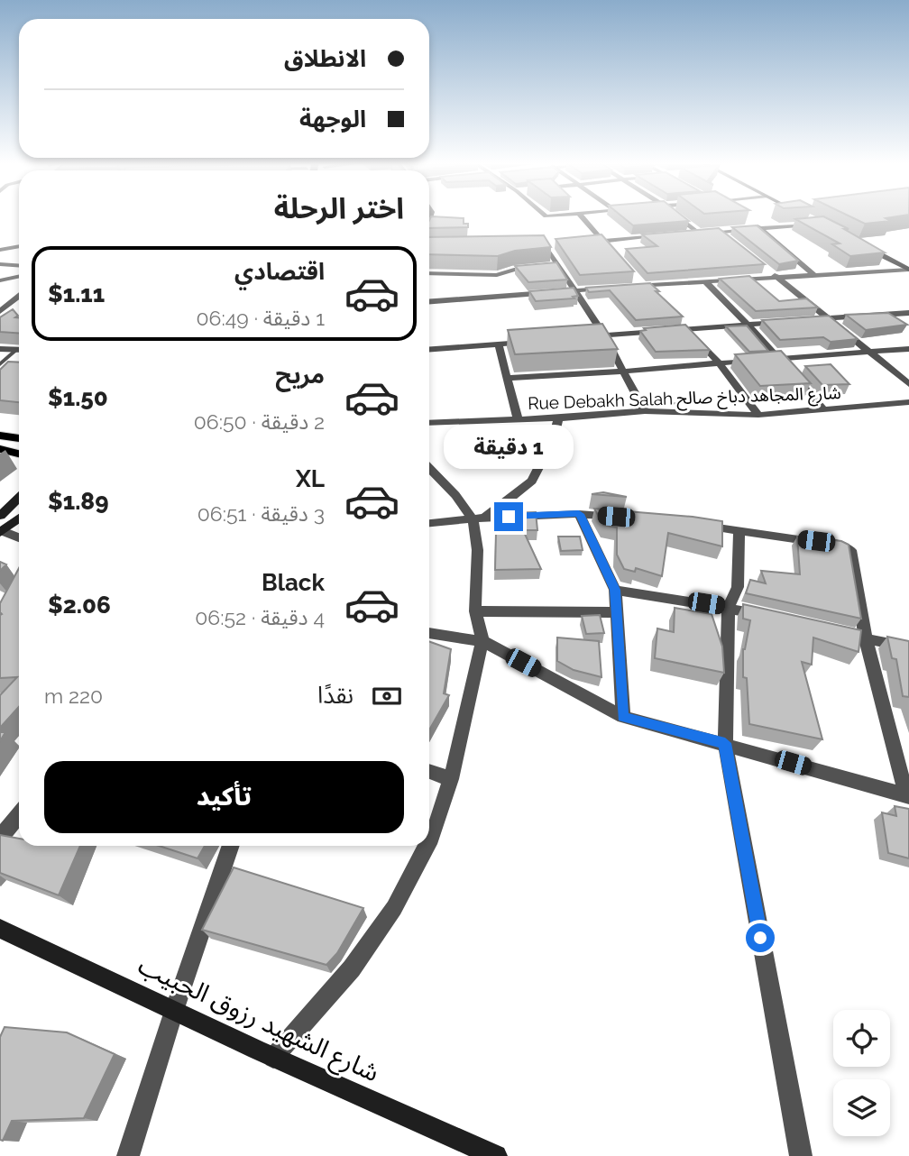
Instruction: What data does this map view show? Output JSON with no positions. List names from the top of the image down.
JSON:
{
  "streets": {
    "street": ["Rue Debakh Salah,شارع المجاهد دباخ صالح", "شارع الشهيد رزوق الحبيب"]
  },
  "page": {
    "banner": ["الانطلاق", "الوجهة"],
    "heading": "اختر الرحلة",
    "list": [
      {
        "name": "اقتصادي",
        "note": "1 دقيقة · 06:49",
        "value": "$1.11"
      },
      {
        "name": "مريح",
        "note": "2 دقيقة · 06:50",
        "value": "$1.50"
      },
      {
        "name": "XL",
        "note": "3 دقيقة · 06:51",
        "value": "$1.89"
      },
      {
        "name": "Black",
        "note": "4 دقيقة · 06:52",
        "value": "$2.06"
      }
    ],
    "bubble": "1 دقيقة",
    "pay": ["نقدًا", "220 m"],
    "buttons": "تأكيد"
  }
}
